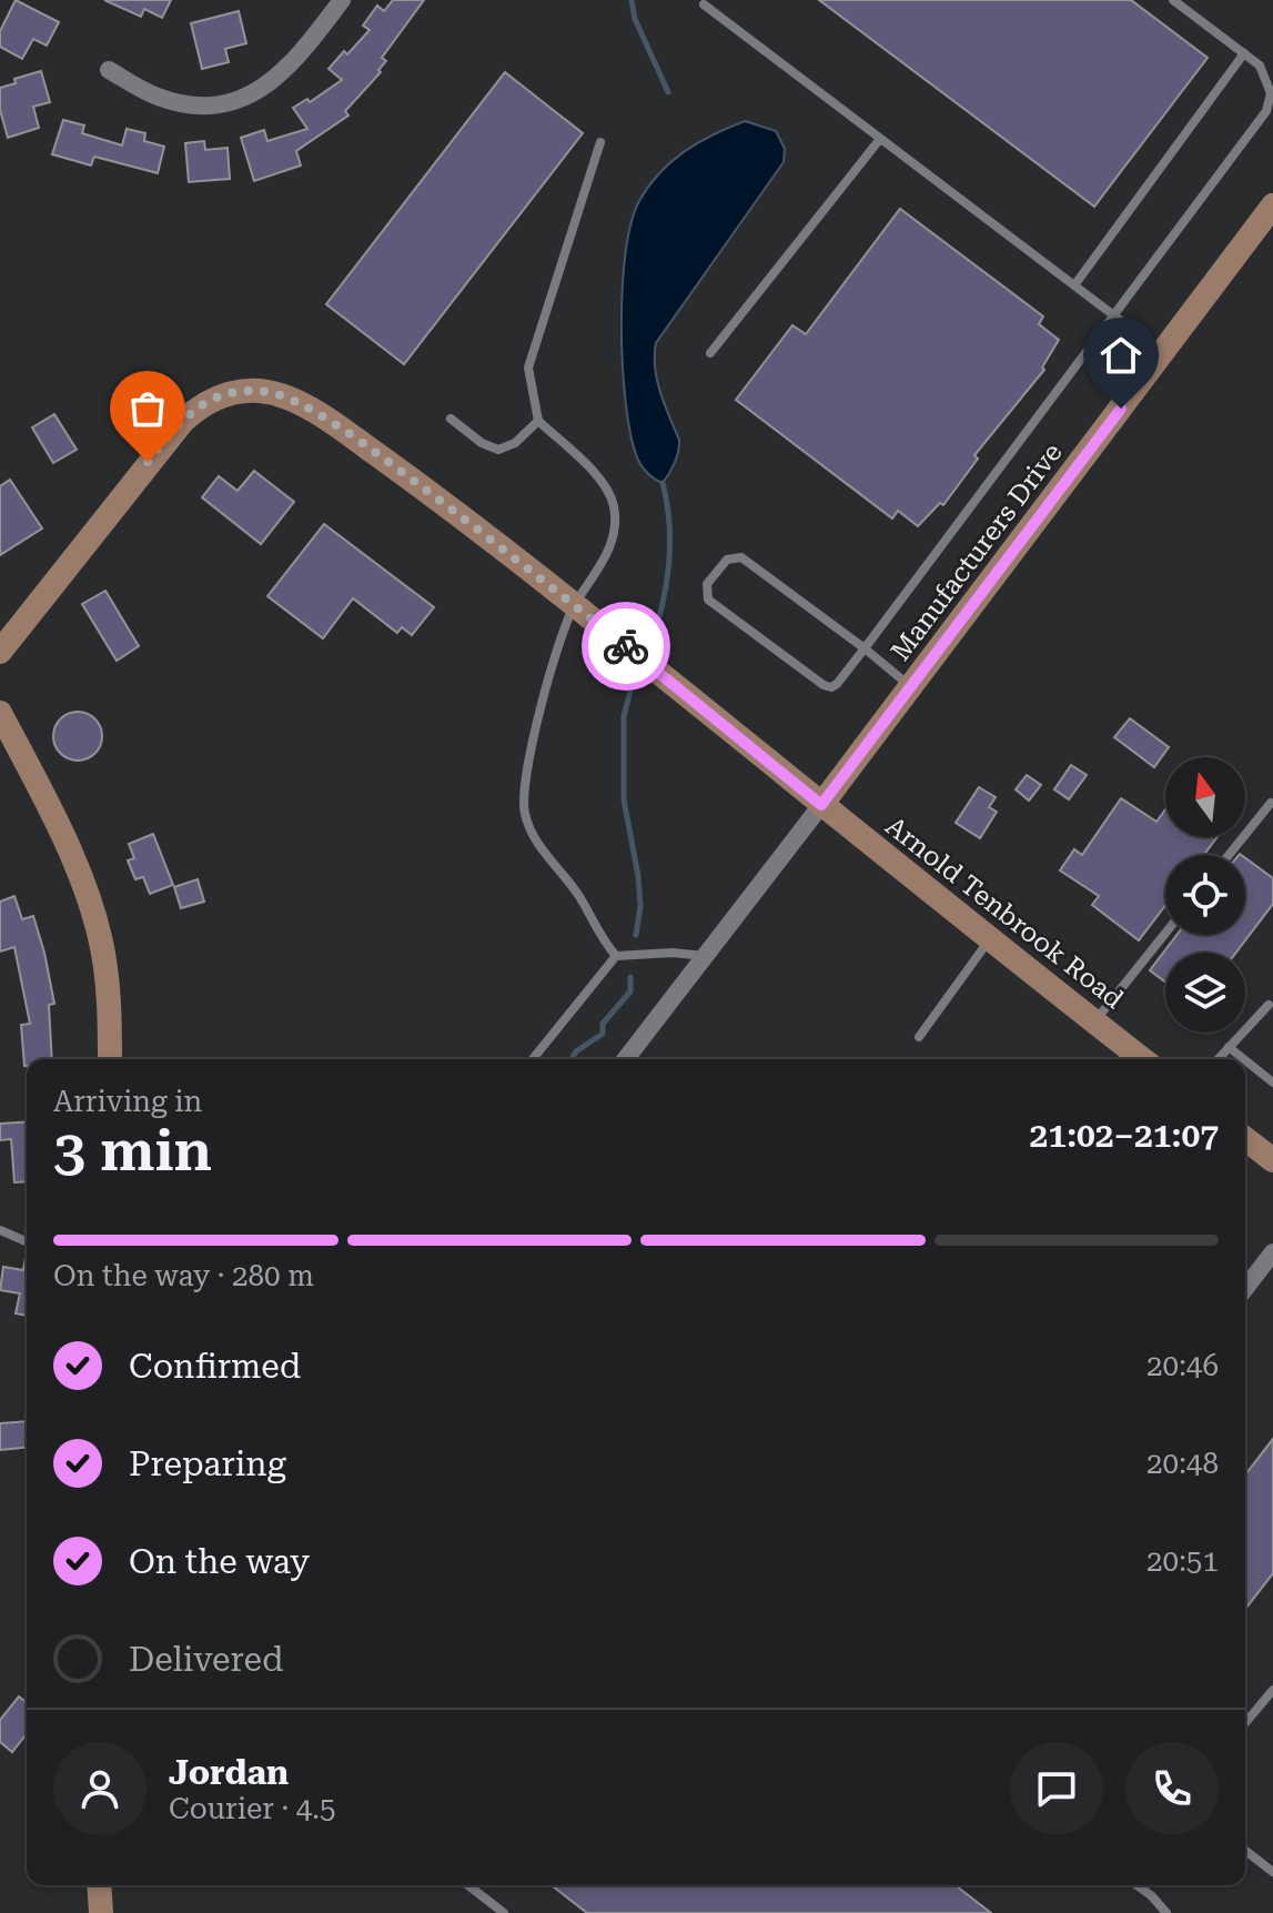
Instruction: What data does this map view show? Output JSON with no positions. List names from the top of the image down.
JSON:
{
  "streets": {
    "street": ["Manufacturers Drive", "Arnold Tenbrook Road"]
  },
  "crossings": [
    ["Manufacturers Drive", "Arnold Tenbrook Road"]
  ],
  "north": "top",
  "page": {
    "heading": ["3 min", "Arriving in", "21:02–21:07"],
    "panel": ["Jordan", "Courier · 4.5"],
    "bar": "On the way · 280 m",
    "list": [
      ["Confirmed", "20:46"],
      ["Preparing", "20:48"],
      ["On the way", "20:51"],
      "Delivered"
    ]
  }
}
